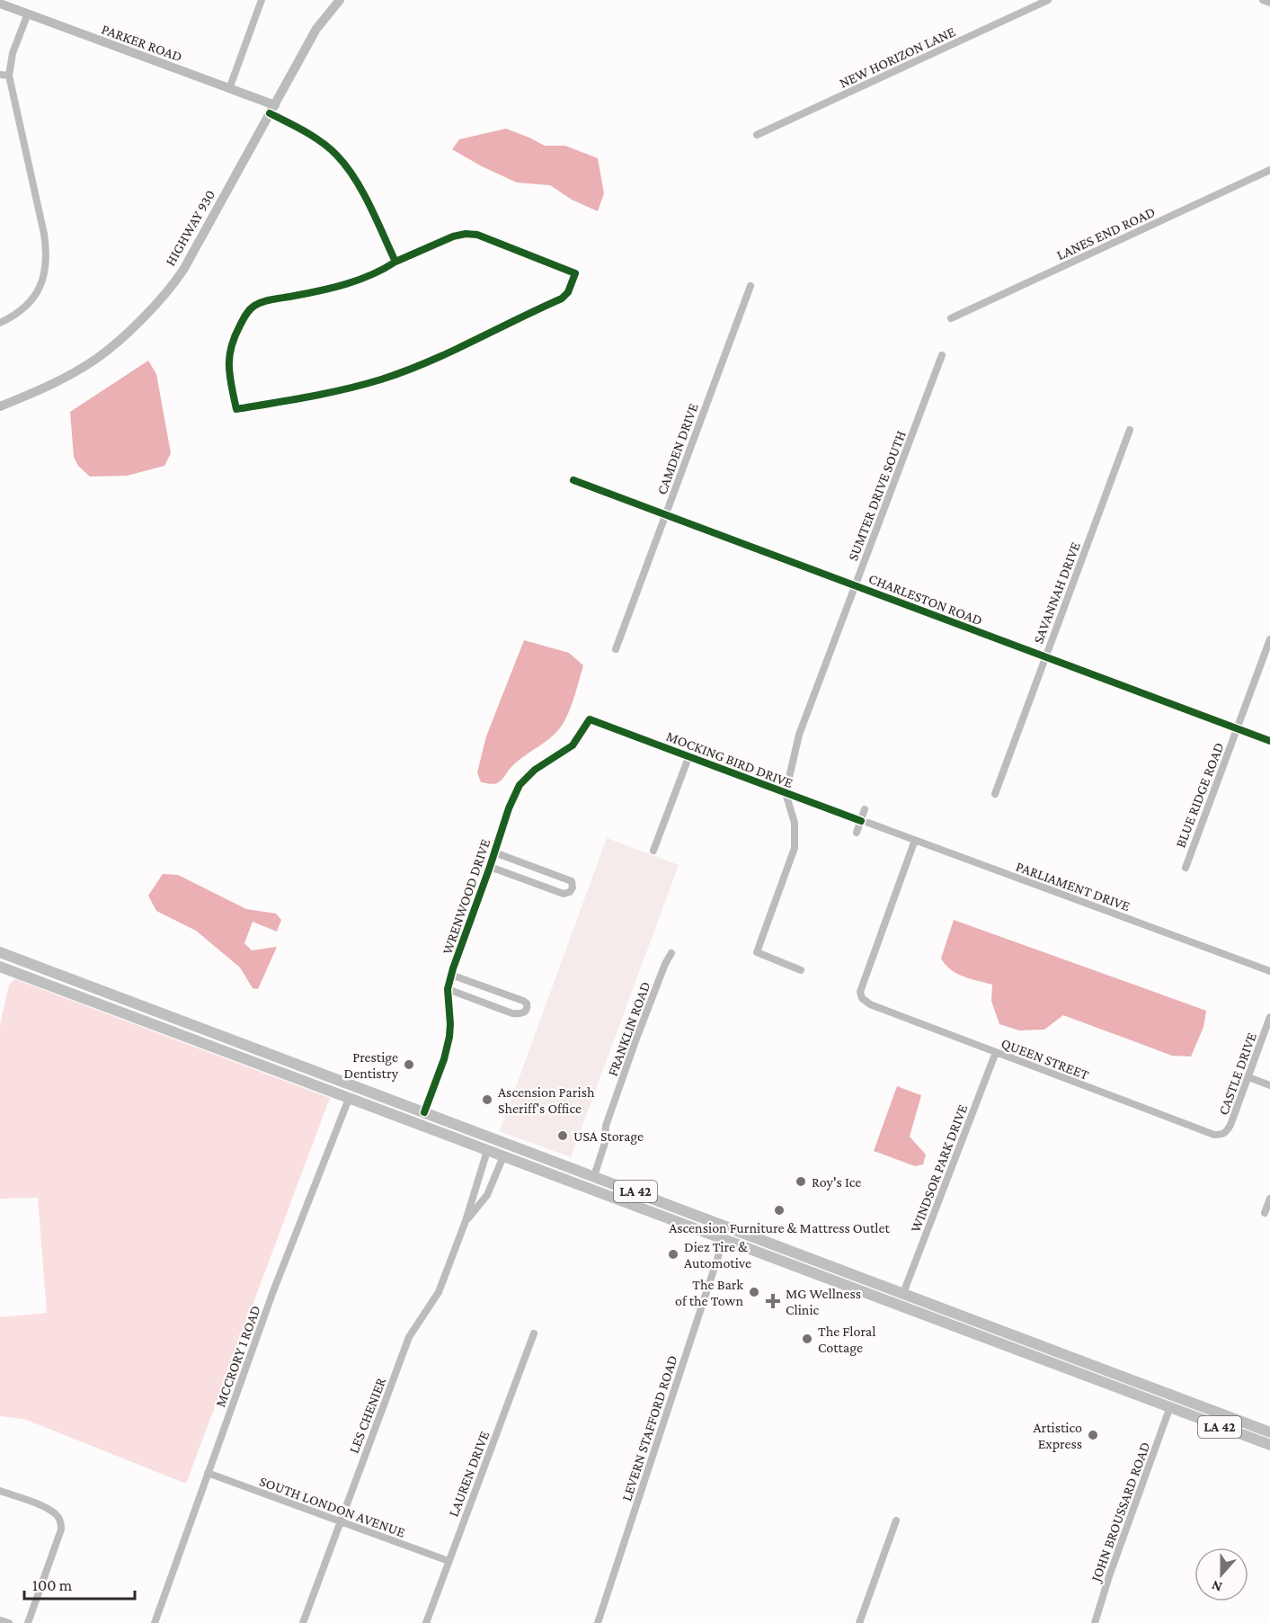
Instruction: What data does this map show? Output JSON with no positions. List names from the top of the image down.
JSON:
{
  "streets": {
    "main road": ["LA 42"],
    "street": [
      "PARKER ROAD",
      "NEW HORIZON LANE",
      "HIGHWAY 930",
      "LANES END ROAD",
      "CAMDEN DRIVE",
      "SUMTER DRIVE SOUTH",
      "SAVANNAH DRIVE",
      "CHARLESTON ROAD",
      "MOCKING BIRD DRIVE",
      "BLUE RIDGE ROAD",
      "PARLIAMENT DRIVE",
      "WRENWOOD DRIVE",
      "FRANKLIN ROAD",
      "QUEEN STREET",
      "CASTLE DRIVE",
      "WINDSOR PARK DRIVE",
      "MCCRORY 1 ROAD",
      "LES CHENIER",
      "LEVERN STAFFORD ROAD",
      "LAUREN DRIVE",
      "SOUTH LONDON AVENUE",
      "JOHN BROUSSARD ROAD"
    ]
  },
  "crossings": [
    ["PARKER ROAD", "HIGHWAY 930"],
    ["CAMDEN DRIVE", "CHARLESTON ROAD"],
    ["SUMTER DRIVE SOUTH", "CHARLESTON ROAD"],
    ["SUMTER DRIVE SOUTH", "MOCKING BIRD DRIVE"],
    ["SAVANNAH DRIVE", "CHARLESTON ROAD"],
    ["CHARLESTON ROAD", "BLUE RIDGE ROAD"],
    ["MOCKING BIRD DRIVE", "WRENWOOD DRIVE"],
    ["PARLIAMENT DRIVE", "QUEEN STREET"],
    ["WRENWOOD DRIVE", "LA 42"],
    ["FRANKLIN ROAD", "LA 42"],
    ["QUEEN STREET", "CASTLE DRIVE"],
    ["QUEEN STREET", "WINDSOR PARK DRIVE"],
    ["WINDSOR PARK DRIVE", "LA 42"],
    ["LA 42", "MCCRORY 1 ROAD"],
    ["LA 42", "LES CHENIER"],
    ["LA 42", "LEVERN STAFFORD ROAD"],
    ["LA 42", "JOHN BROUSSARD ROAD"],
    ["MCCRORY 1 ROAD", "SOUTH LONDON AVENUE"],
    ["LES CHENIER", "SOUTH LONDON AVENUE"],
    ["LAUREN DRIVE", "SOUTH LONDON AVENUE"]
  ],
  "places": {
    "other": [
      "Prestige Dentistry",
      "Ascension Parish Sheriff's Office",
      "USA Storage",
      "Roy's Ice",
      "Ascension Furniture & Mattress Outlet",
      "Diez Tire & Automotive",
      "The Bark of the Town",
      "The Floral Cottage",
      "Artistico Express"
    ],
    "health": ["MG Wellness Clinic"]
  },
  "scale_bar": "100 m",
  "north": "bottom"
}
